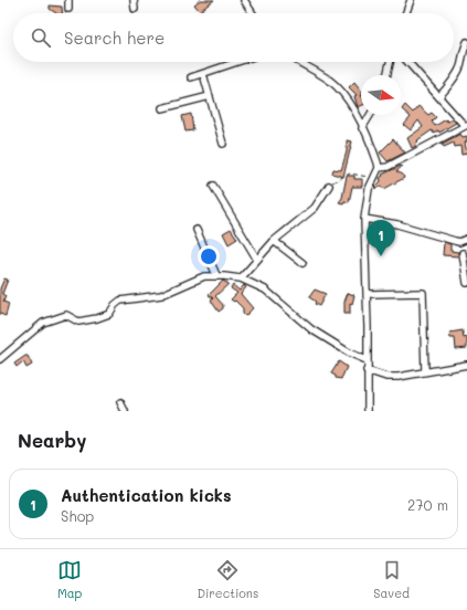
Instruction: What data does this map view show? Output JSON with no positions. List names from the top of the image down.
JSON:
{
  "north": "right",
  "page": {
    "search": "Search here",
    "pins": "1",
    "heading": "Nearby",
    "list": [
      {
        "mark": "1",
        "name": "Authentication kicks",
        "note": "Shop",
        "value": "270 m"
      }
    ],
    "nav": ["Map", "Directions", "Saved"]
  }
}
